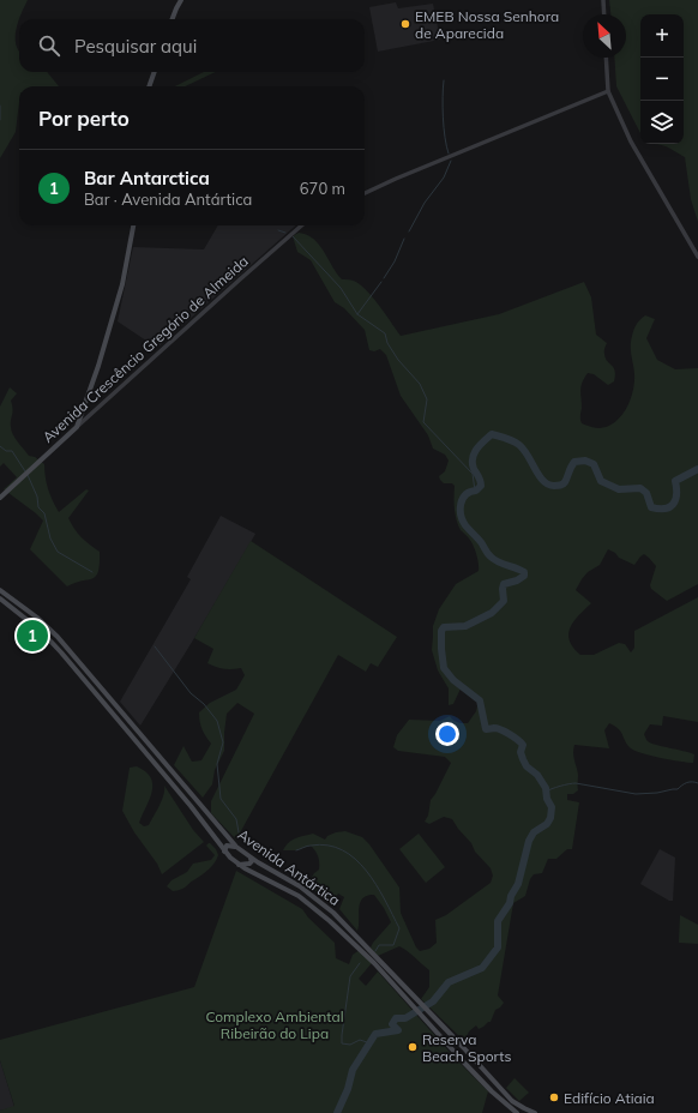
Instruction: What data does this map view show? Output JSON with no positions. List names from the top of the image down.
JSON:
{
  "streets": {
    "main road": ["Avenida Crescêncio Gregório de Almeida", "Avenida Antártica"]
  },
  "parks": ["Complexo Ambiental Ribeirão do Lipa"],
  "places": ["EMEB Nossa Senhora de Aparecida", "Reserva Beach Sports", "Edifício Atiaia"],
  "north": "top left",
  "page": {
    "map_buttons": ["+", "−"],
    "search": "Pesquisar aqui",
    "heading": "Por perto",
    "list": [
      {
        "mark": "1",
        "name": "Bar Antarctica",
        "note": "Bar · Avenida Antártica",
        "value": "670 m"
      }
    ],
    "pins": "1"
  }
}
